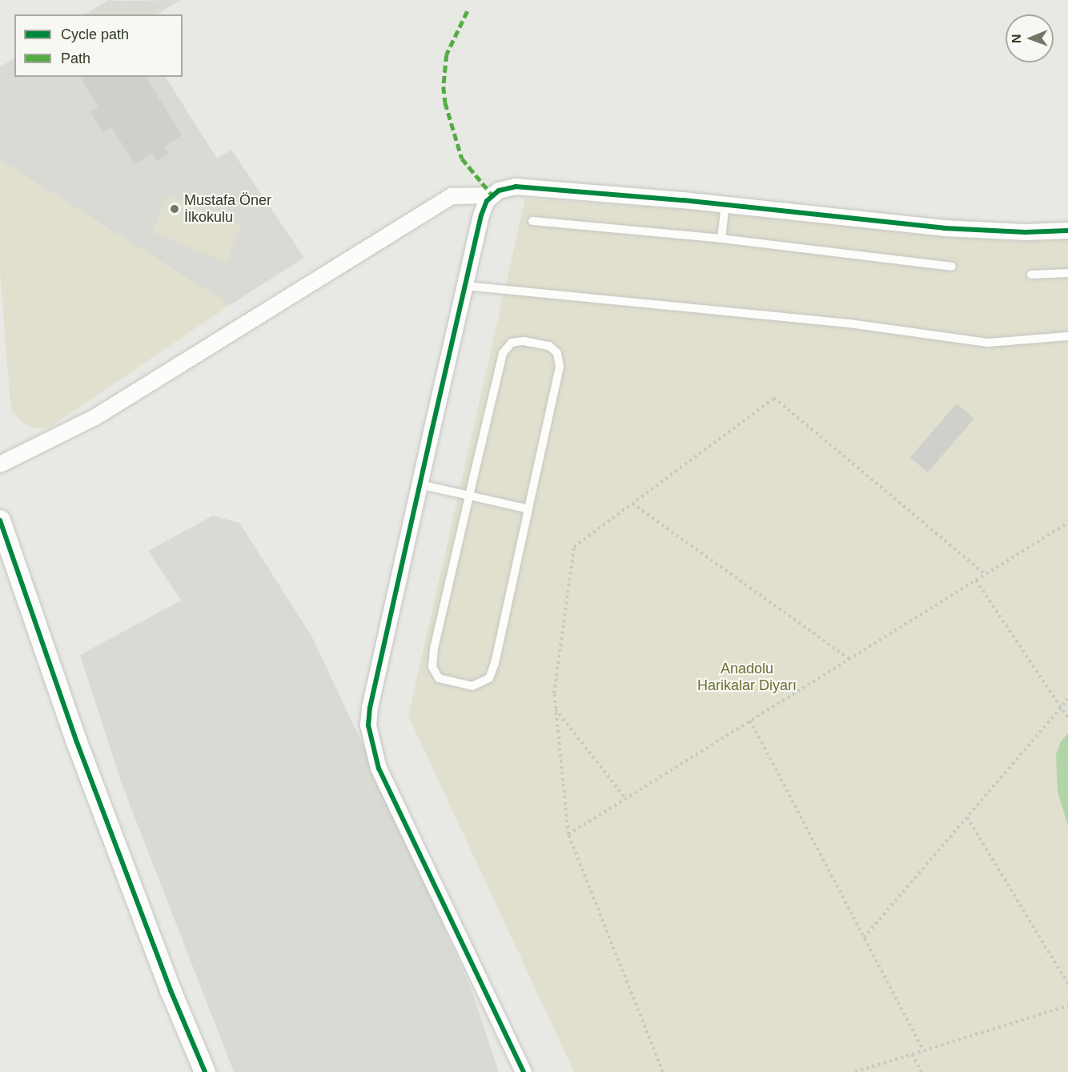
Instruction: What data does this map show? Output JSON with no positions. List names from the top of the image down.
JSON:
{
  "parks": ["Anadolu Harikalar Diyarı"],
  "places": ["Mustafa Öner İlkokulu"],
  "legend": ["Cycle path", "Path"],
  "north": "left"
}
